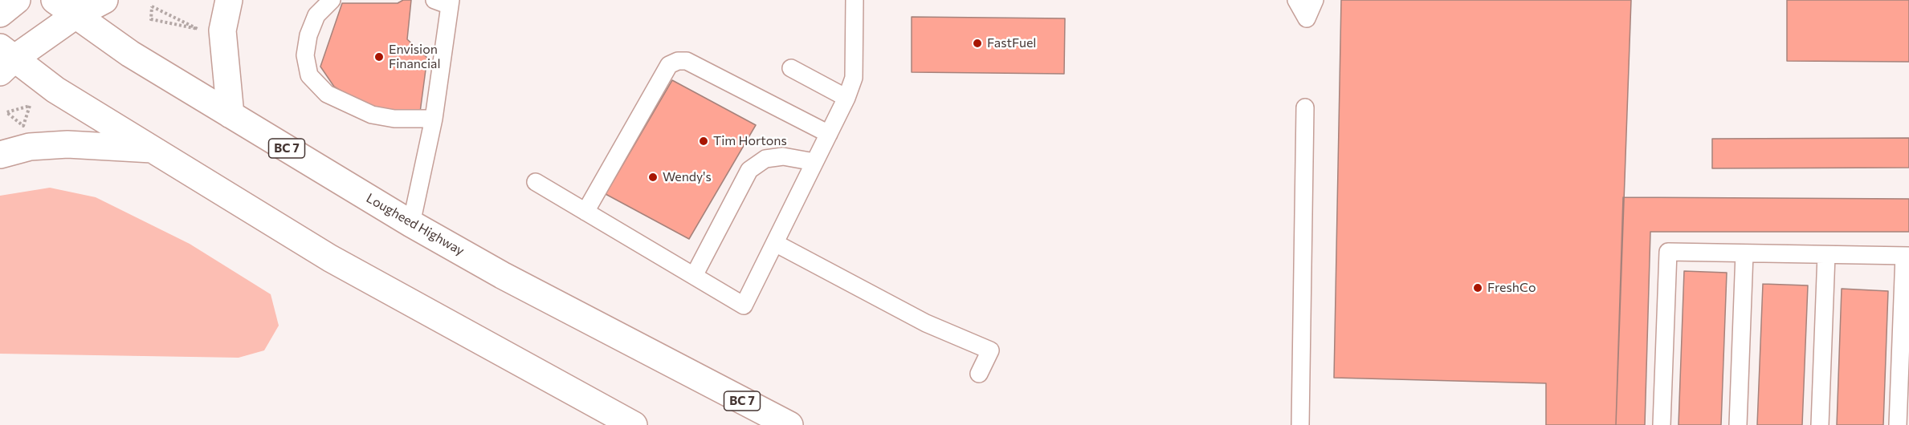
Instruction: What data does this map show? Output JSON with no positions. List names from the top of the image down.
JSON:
{
  "streets": {
    "main road": ["BC 7", "Lougheed Highway"]
  },
  "places": [
    "FastFuel",
    "Envision Financial",
    "Tim Hortons",
    "Wendy's",
    "FreshCo"
  ]
}
